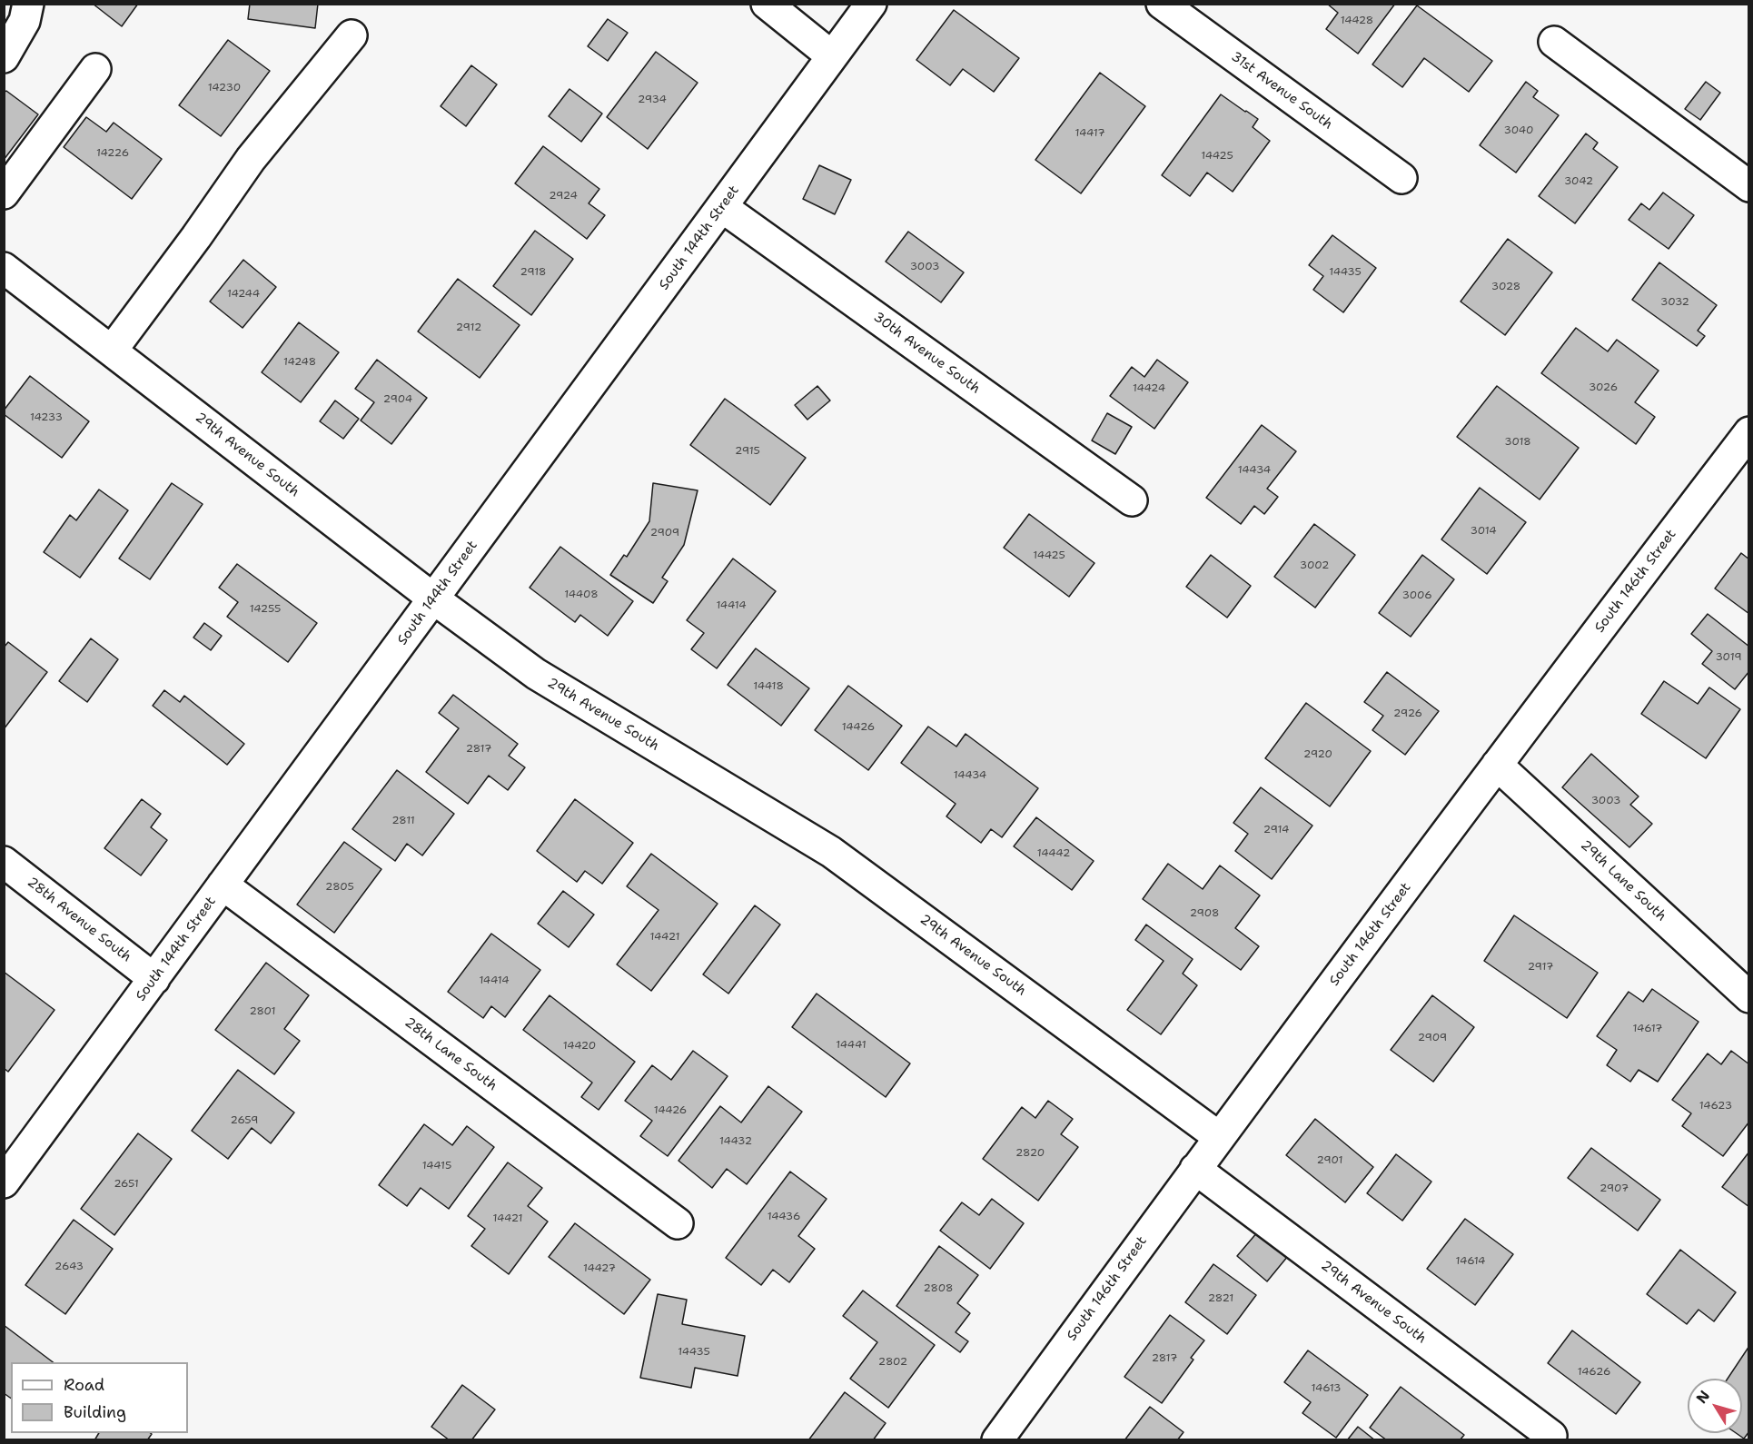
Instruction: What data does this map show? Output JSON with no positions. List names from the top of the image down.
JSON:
{
  "streets": {
    "street": [
      "31st Avenue South",
      "South 144th Street",
      "30th Avenue South",
      "29th Avenue South",
      "South 146th Street",
      "29th Lane South",
      "28th Avenue South",
      "28th Lane South"
    ]
  },
  "crossings": [
    ["South 144th Street", "30th Avenue South"],
    ["South 144th Street", "29th Avenue South"],
    ["South 144th Street", "28th Avenue South"],
    ["South 144th Street", "28th Lane South"],
    ["29th Avenue South", "South 146th Street"],
    ["South 146th Street", "29th Lane South"]
  ],
  "house_numbers": [
    "14428",
    "14230",
    "2934",
    "3040",
    "14417",
    "14226",
    "14425",
    "3042",
    "2924",
    "3003",
    "2918",
    "14435",
    "3028",
    "14244",
    "3032",
    "2912",
    "14248",
    "3026",
    "14424",
    "2904",
    "14233",
    "3018",
    "2915",
    "14434",
    "3014",
    "2909",
    "14425",
    "3002",
    "14408",
    "3006",
    "14414",
    "14255",
    "3019",
    "14418",
    "2926",
    "14426",
    "2817",
    "2920",
    "14434",
    "3003",
    "2811",
    "2914",
    "14442",
    "2805",
    "2908",
    "14421",
    "2917",
    "14414",
    "2801",
    "14617",
    "2909",
    "14441",
    "14420",
    "14623",
    "14426",
    "2659",
    "14432",
    "2820",
    "2901",
    "14415",
    "2651",
    "2907",
    "14436",
    "14421",
    "14614",
    "2643",
    "14427",
    "2808",
    "2821",
    "14435",
    "2817",
    "2802",
    "14626",
    "14613"
  ],
  "legend": ["Road", "Building"],
  "north": "top left"
}
